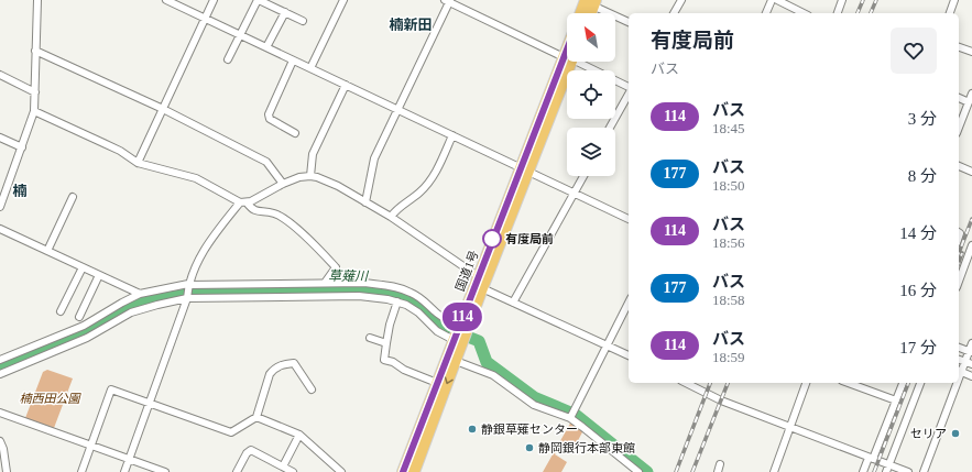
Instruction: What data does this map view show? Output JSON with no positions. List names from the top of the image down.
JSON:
{
  "streets": {
    "highway": ["国道1号"]
  },
  "districts": ["楠新田", "楠"],
  "water": ["草薙川"],
  "parks": ["楠西田公園"],
  "places": [
    "有度局前",
    "静銀草薙センター",
    "セリア",
    "静岡銀行本部東館"
  ],
  "lines": ["bus line 114"],
  "north": "top left",
  "page": {
    "on_map": "114",
    "heading": ["有度局前", "バス"],
    "list": [
      {
        "mark": "114",
        "name": "バス",
        "note": "18:45",
        "value": "3 分"
      },
      {
        "mark": "177",
        "name": "バス",
        "note": "18:50",
        "value": "8 分"
      },
      {
        "mark": "114",
        "name": "バス",
        "note": "18:56",
        "value": "14 分"
      },
      {
        "mark": "177",
        "name": "バス",
        "note": "18:58",
        "value": "16 分"
      },
      {
        "mark": "114",
        "name": "バス",
        "note": "18:59",
        "value": "17 分"
      }
    ]
  }
}
